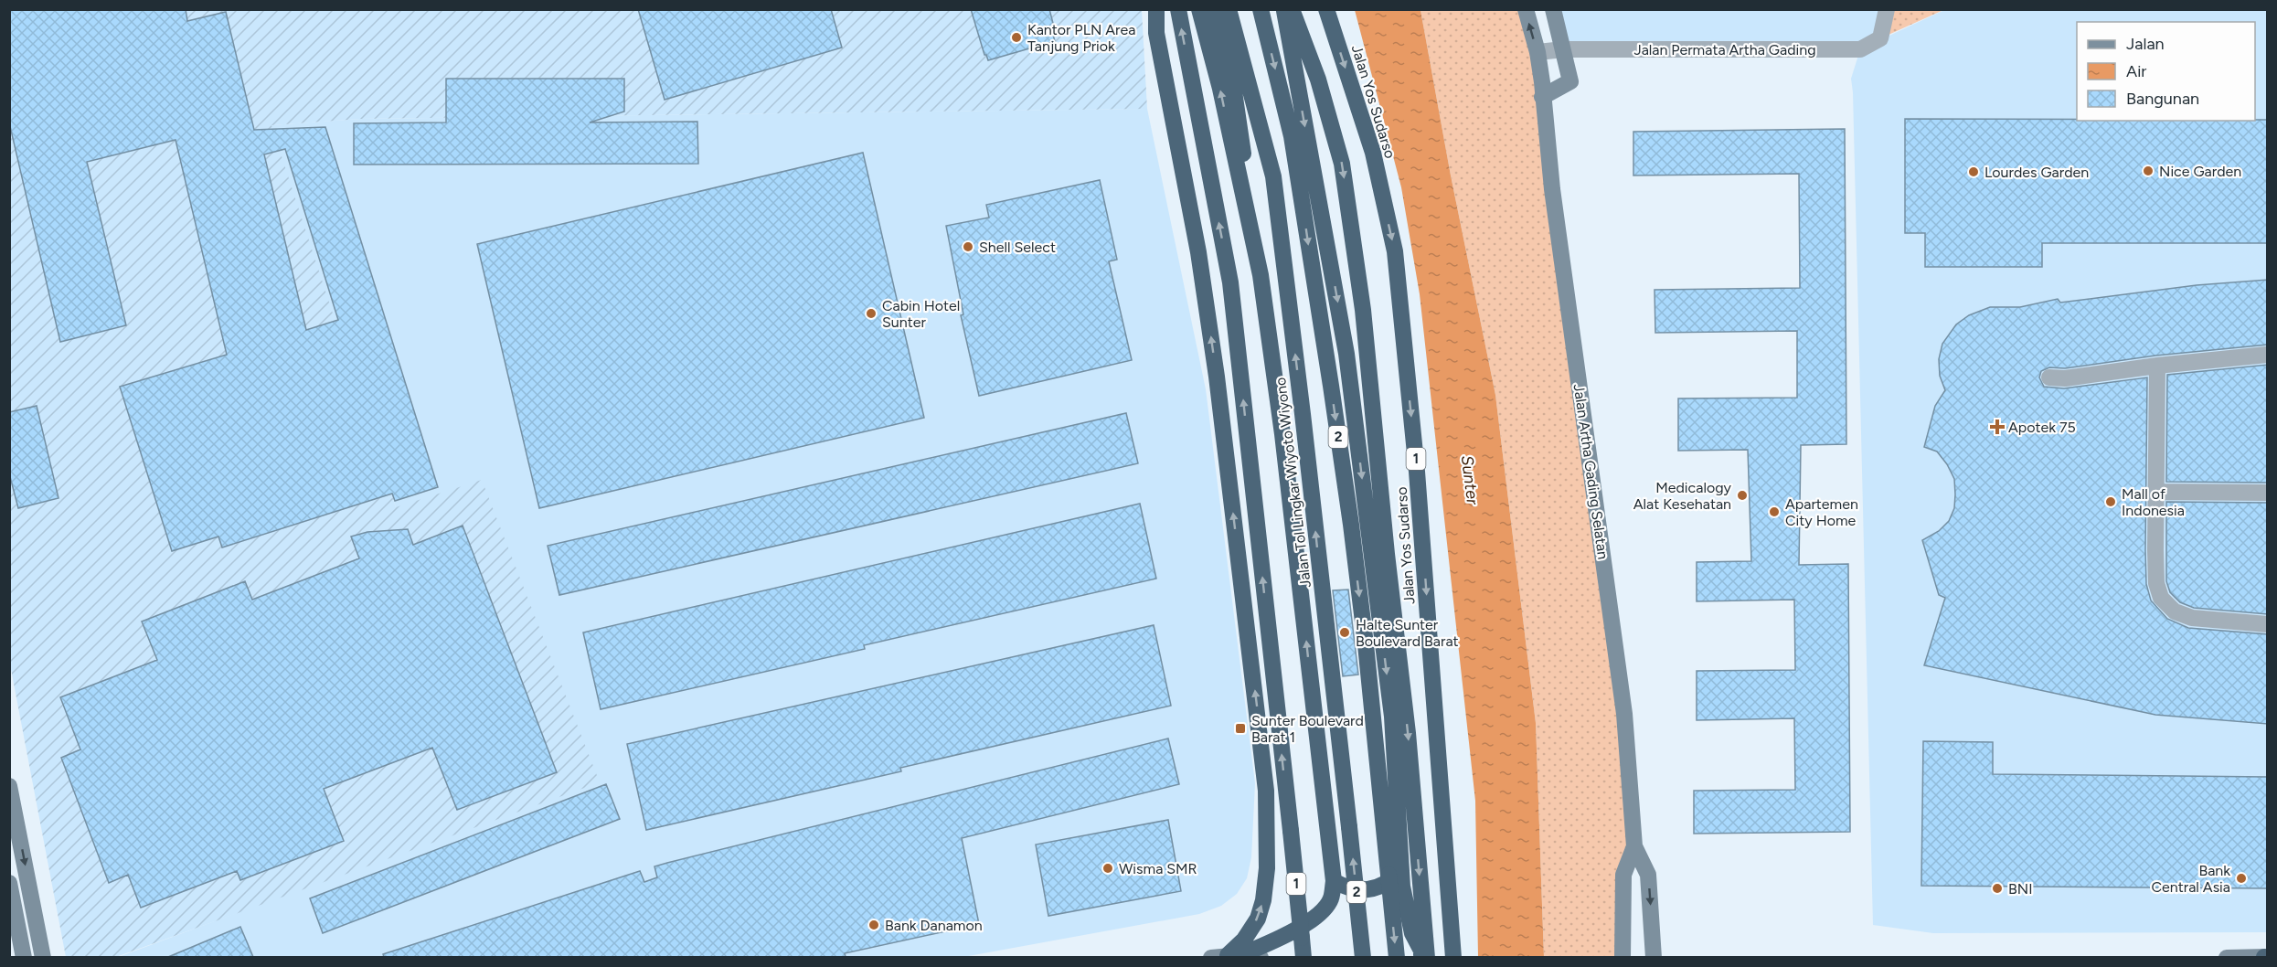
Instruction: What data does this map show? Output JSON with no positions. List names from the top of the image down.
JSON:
{
  "streets": {
    "highway": [
      "Jalan Yos Sudarso",
      "2",
      "1",
      "Jalan Tol Lingkar Wiyoto Wiyono"
    ],
    "street": ["Jalan Permata Artha Gading", "Jalan Artha Gading Selatan"]
  },
  "crossings": [
    ["Jalan Permata Artha Gading", "Jalan Artha Gading Selatan"]
  ],
  "water": ["Sunter"],
  "places": {
    "other": [
      "Kantor PLN Area Tanjung Priok",
      "Nice Garden",
      "Lourdes Garden",
      "Shell Select",
      "Cabin Hotel Sunter",
      "Medicalogy Alat Kesehatan",
      "Mall of Indonesia",
      "Apartemen City Home",
      "Halte Sunter Boulevard Barat",
      "Wisma SMR",
      "Bank Central Asia",
      "BNI",
      "Bank Danamon"
    ],
    "health": ["Apotek 75"],
    "transit": ["Sunter Boulevard Barat 1"]
  },
  "legend": ["Jalan", "Air", "Bangunan"]
}
